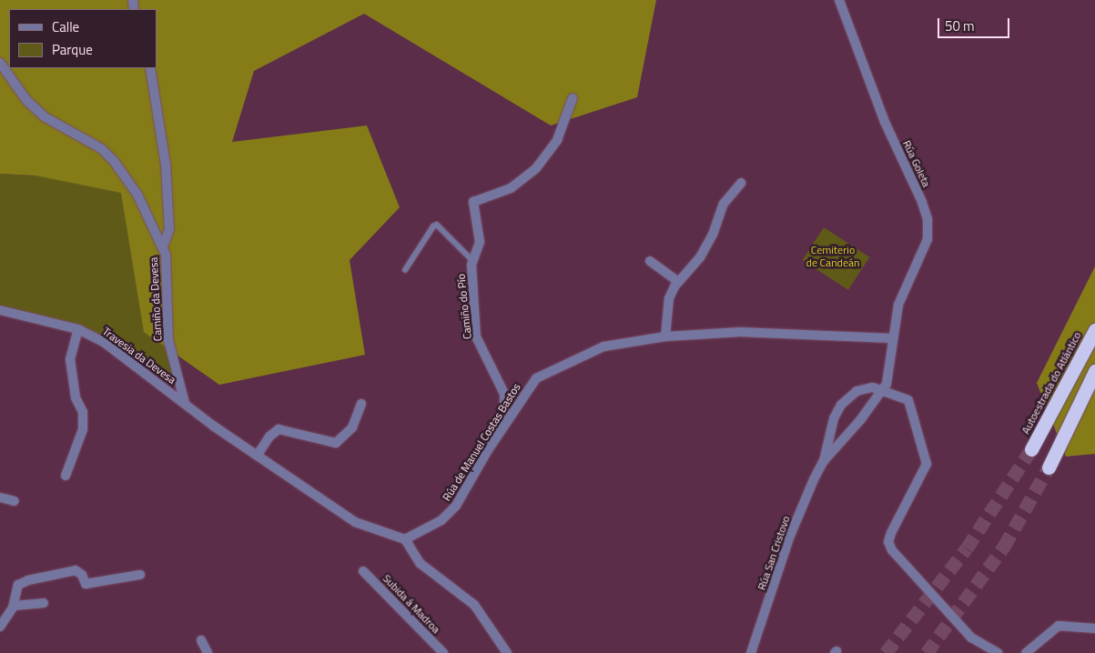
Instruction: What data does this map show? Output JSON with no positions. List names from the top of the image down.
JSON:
{
  "streets": {
    "highway": ["Autoestrada do Atlántico"],
    "street": [
      "Rúa Goleta",
      "Camiño da Devesa",
      "Camiño do Pío",
      "Travesia da Devesa",
      "Rúa de Manuel Costas Bastos",
      "Rúa San Cristovo",
      "Subida á Madroa"
    ]
  },
  "crossings": [
    ["Rúa Goleta", "Rúa de Manuel Costas Bastos"],
    ["Rúa Goleta", "Rúa San Cristovo"],
    ["Camiño da Devesa", "Travesia da Devesa"],
    ["Camiño do Pío", "Rúa de Manuel Costas Bastos"],
    ["Rúa de Manuel Costas Bastos", "Rúa San Cristovo"]
  ],
  "parks": ["Cemiterio de Candeán"],
  "legend": ["Calle", "Parque"],
  "scale_bar": "50 m"
}
